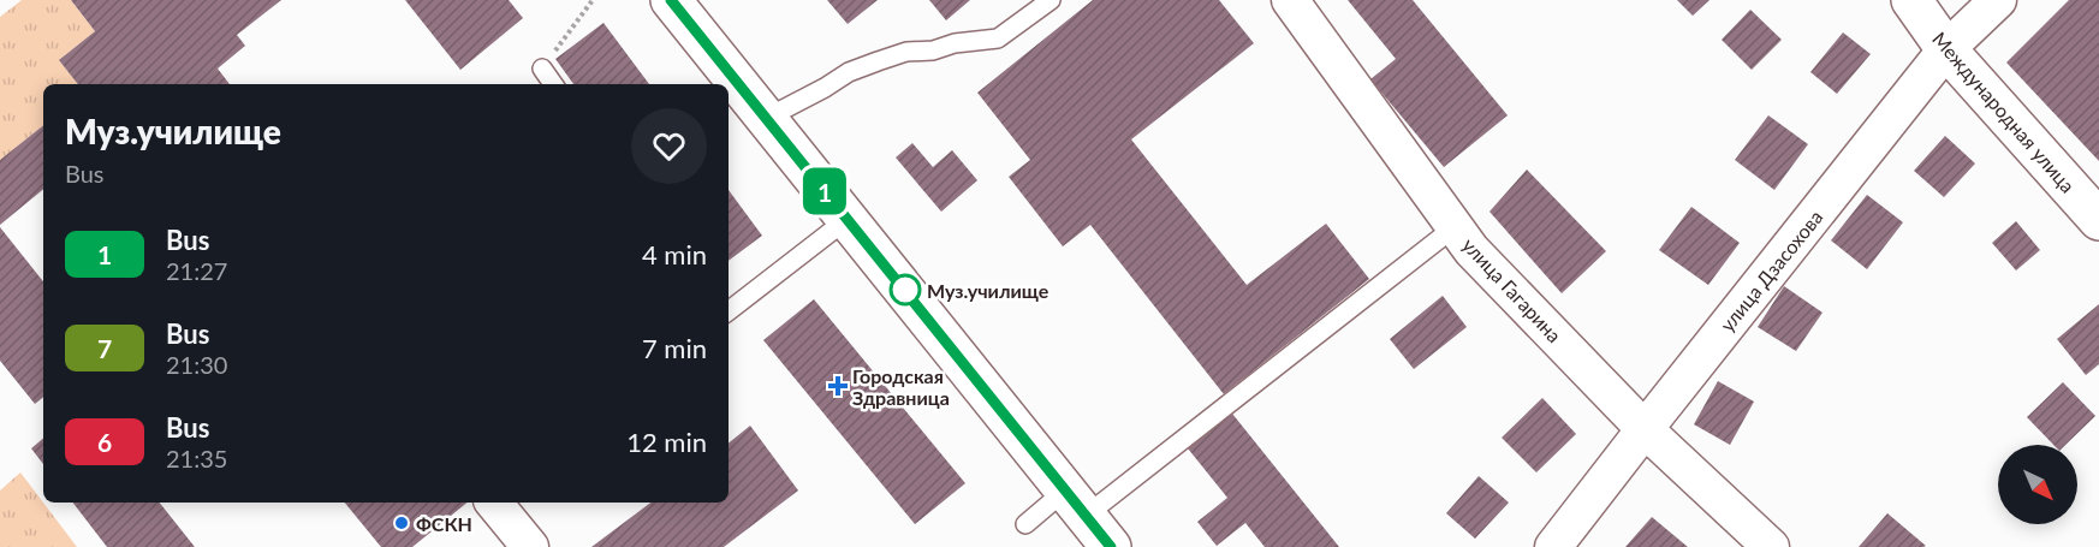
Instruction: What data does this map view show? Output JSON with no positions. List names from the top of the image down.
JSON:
{
  "streets": {
    "main road": ["Международная улица"],
    "street": ["улица Дзасохова", "улица Гагарина"]
  },
  "crossings": [
    ["Международная улица", "улица Дзасохова"],
    ["улица Дзасохова", "улица Гагарина"]
  ],
  "places": {
    "other": ["Муз.училище", "ФСКН"],
    "health": ["Городская Здравница"]
  },
  "lines": ["bus line 1"],
  "north": "bottom right",
  "page": {
    "on_map": "1",
    "heading": ["Муз.училище", "Bus"],
    "list": [
      {
        "mark": "1",
        "name": "Bus",
        "note": "21:27",
        "value": "4 min"
      },
      {
        "mark": "7",
        "name": "Bus",
        "note": "21:30",
        "value": "7 min"
      },
      {
        "mark": "6",
        "name": "Bus",
        "note": "21:35",
        "value": "12 min"
      }
    ]
  }
}
